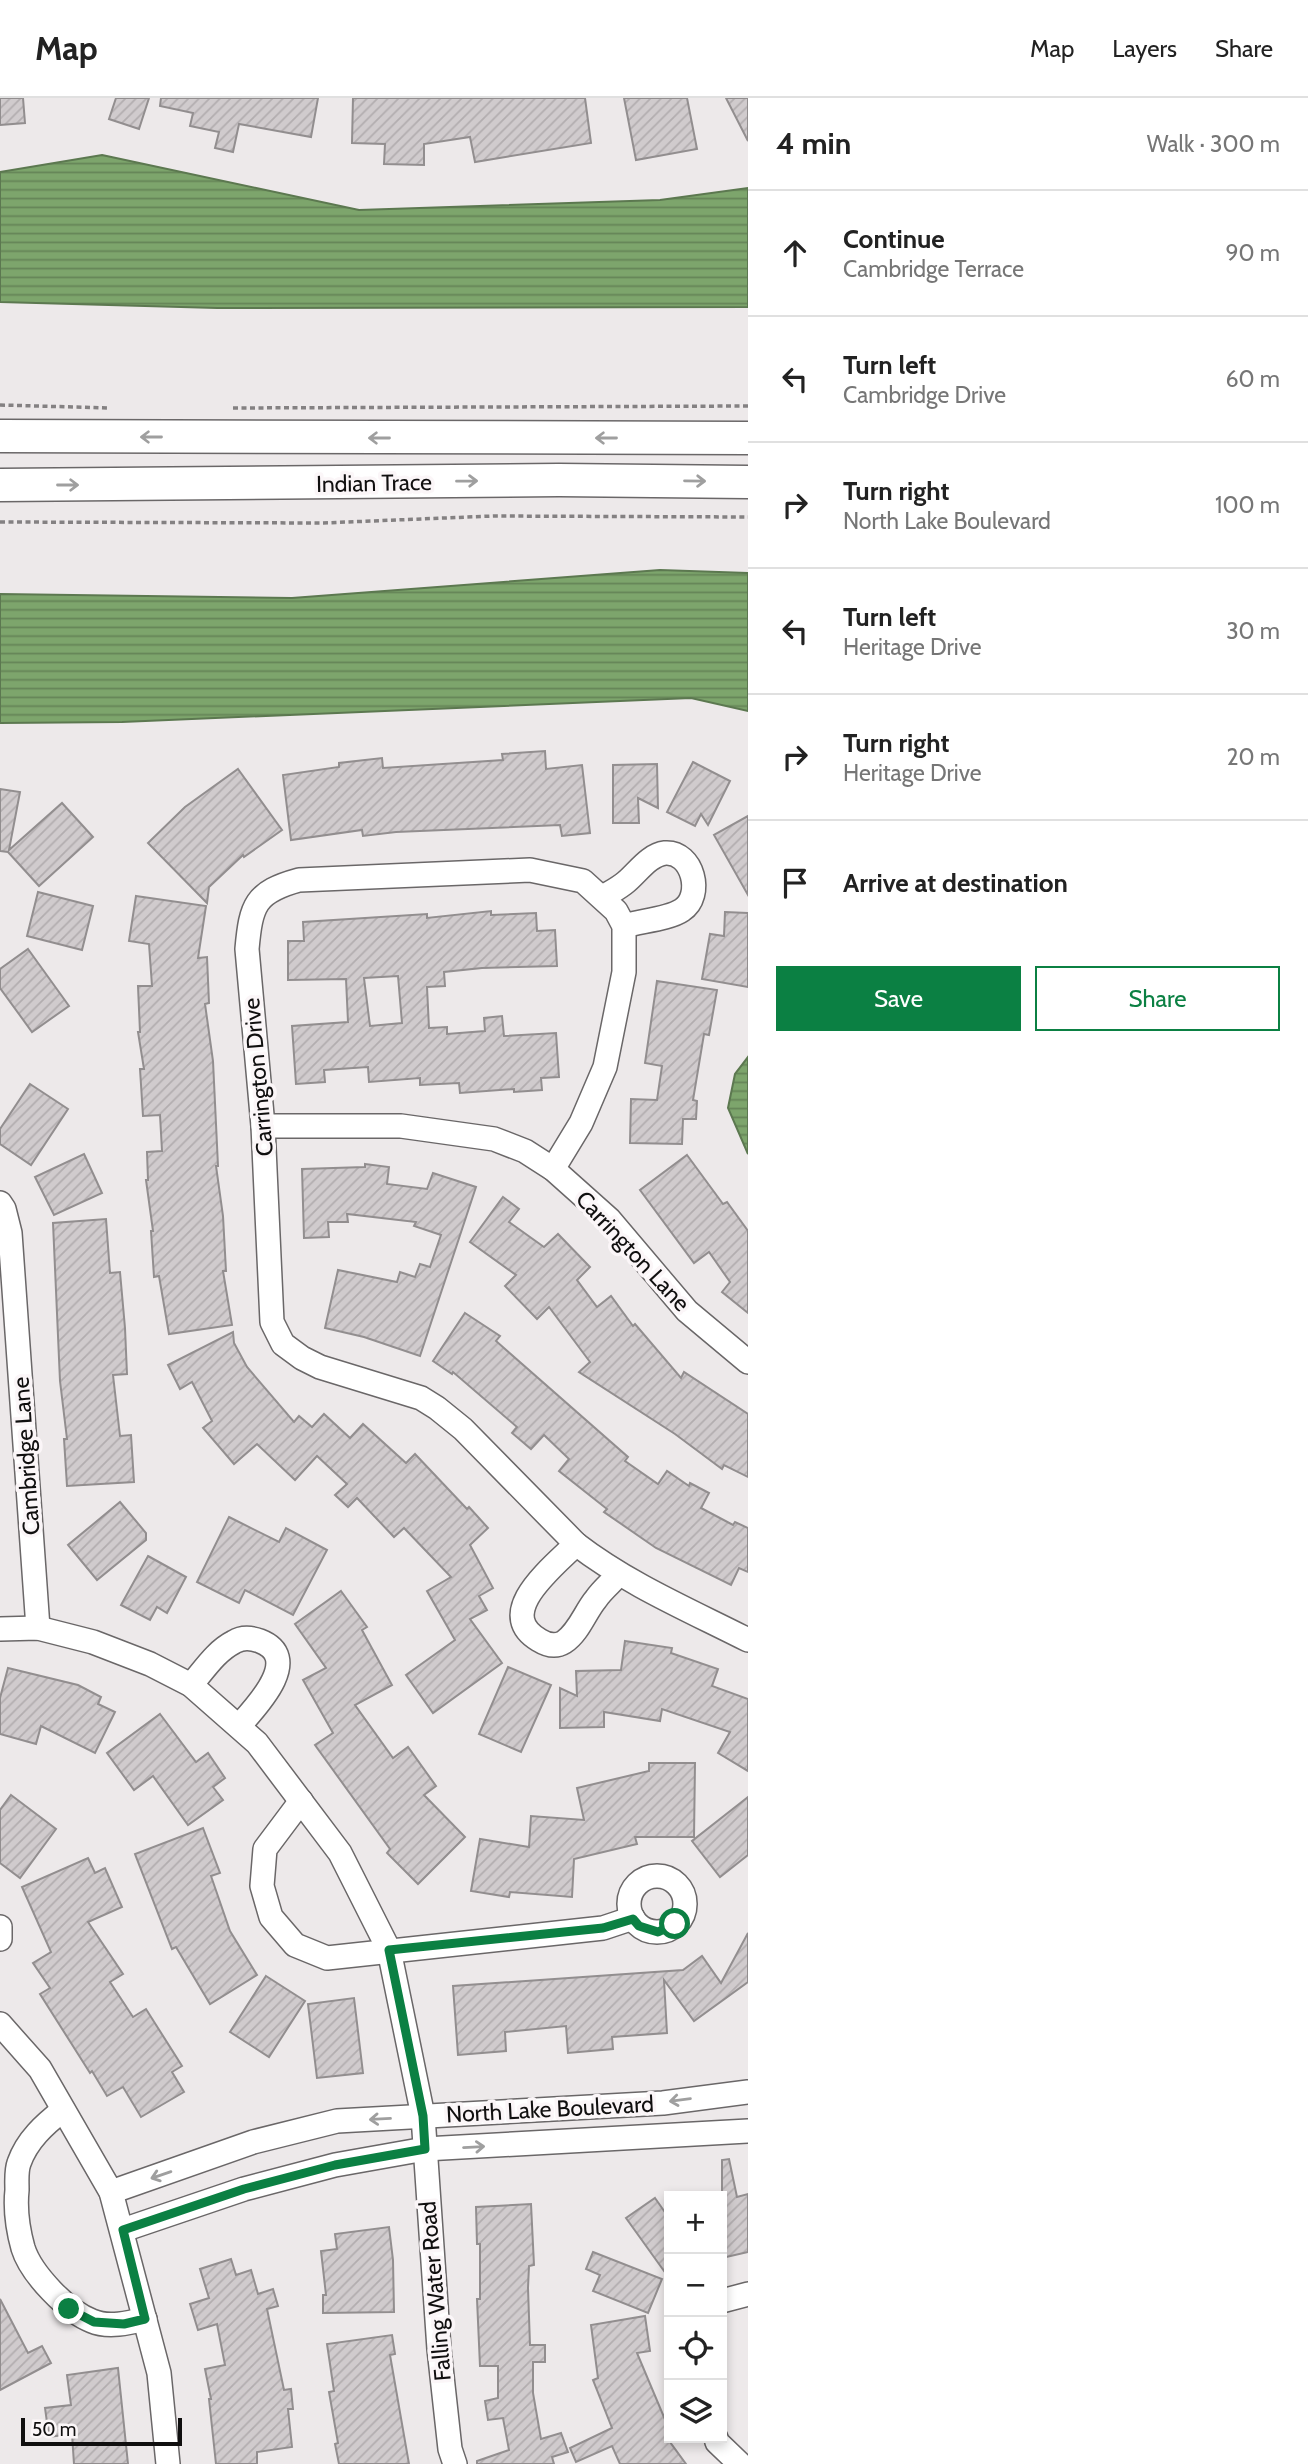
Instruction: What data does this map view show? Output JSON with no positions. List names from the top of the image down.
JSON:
{
  "streets": {
    "main road": ["Indian Trace"],
    "street": [
      "Carrington Drive",
      "Carrington Lane",
      "Cambridge Lane",
      "North Lake Boulevard",
      "Falling Water Road"
    ]
  },
  "crossings": [
    ["Carrington Drive", "Carrington Lane"],
    ["Cambridge Lane", "Falling Water Road"],
    ["North Lake Boulevard", "Falling Water Road"]
  ],
  "scale_bar": "50 m",
  "page": {
    "header": "Map",
    "nav": ["Map", "Layers", "Share"],
    "heading": ["4 min", "Walk · 300 m"],
    "list": [
      ["Continue", "Cambridge Terrace", "90 m"],
      ["Turn left", "Cambridge Drive", "60 m"],
      ["Turn right", "North Lake Boulevard", "100 m"],
      ["Turn left", "Heritage Drive", "30 m"],
      ["Turn right", "Heritage Drive", "20 m"],
      "Arrive at destination"
    ],
    "buttons": ["Save", "Share"],
    "map_buttons": ["+", "−"],
    "scale": "50 m"
  }
}
